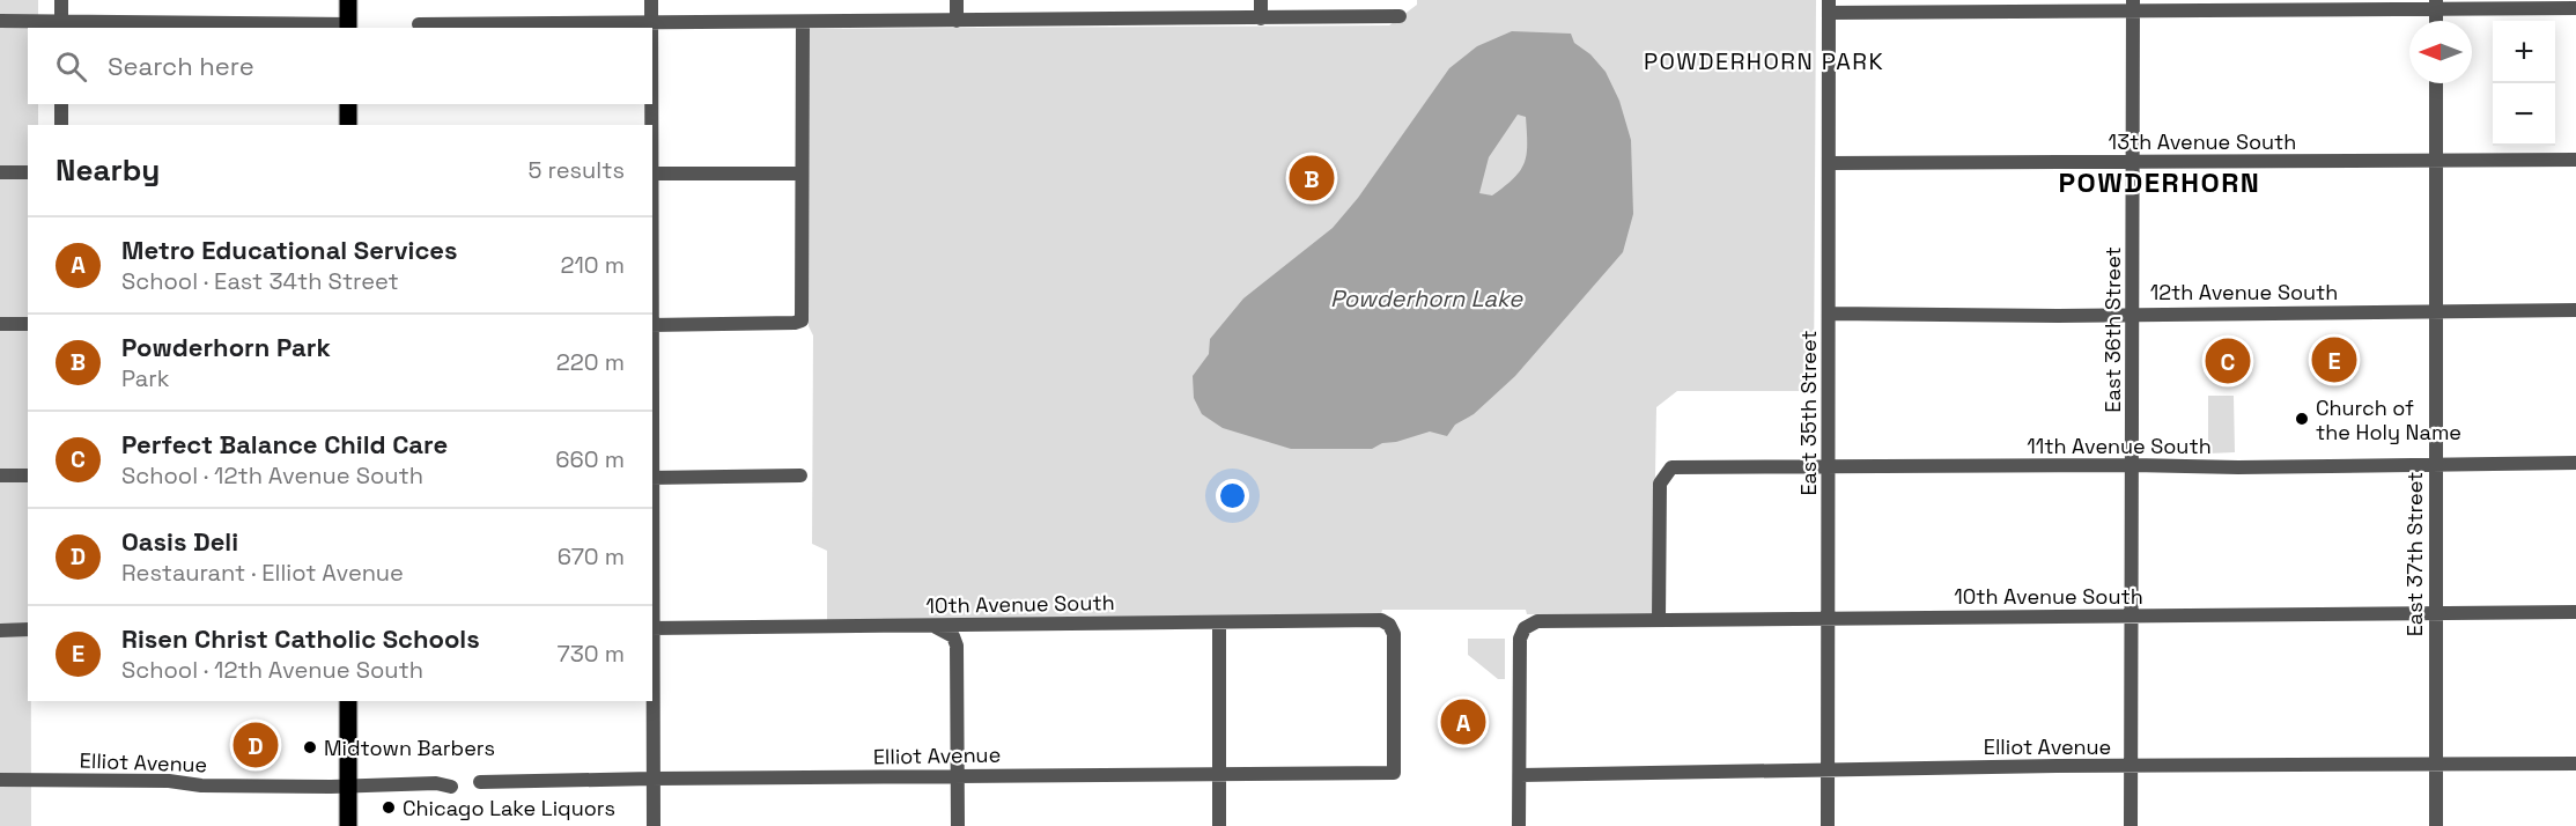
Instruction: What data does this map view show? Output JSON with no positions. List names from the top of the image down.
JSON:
{
  "streets": {
    "street": [
      "13th Avenue South",
      "12th Avenue South",
      "East 36th Street",
      "East 35th Street",
      "11th Avenue South",
      "East 37th Street",
      "10th Avenue South",
      "Elliot Avenue"
    ]
  },
  "crossings": [
    ["13th Avenue South", "East 36th Street"],
    ["13th Avenue South", "East 35th Street"],
    ["13th Avenue South", "East 37th Street"],
    ["12th Avenue South", "East 36th Street"],
    ["12th Avenue South", "East 35th Street"],
    ["12th Avenue South", "East 37th Street"],
    ["East 36th Street", "11th Avenue South"],
    ["East 36th Street", "10th Avenue South"],
    ["East 36th Street", "Elliot Avenue"],
    ["East 35th Street", "11th Avenue South"],
    ["East 35th Street", "10th Avenue South"],
    ["East 35th Street", "Elliot Avenue"],
    ["11th Avenue South", "East 37th Street"],
    ["11th Avenue South", "10th Avenue South"],
    ["East 37th Street", "10th Avenue South"],
    ["East 37th Street", "Elliot Avenue"],
    ["10th Avenue South", "Elliot Avenue"]
  ],
  "districts": ["POWDERHORN PARK", "POWDERHORN"],
  "water": ["Powderhorn Lake"],
  "places": ["Church of the Holy Name", "Midtown Barbers", "Chicago Lake Liquors"],
  "north": "left",
  "page": {
    "map_buttons": ["+", "−"],
    "search": "Search here",
    "heading": ["Nearby", "5 results"],
    "pins": [
      "B",
      "E",
      "C",
      "A",
      "D"
    ],
    "list": [
      {
        "mark": "A",
        "name": "Metro Educational Services",
        "note": "School · East 34th Street",
        "value": "210 m"
      },
      {
        "mark": "B",
        "name": "Powderhorn Park",
        "note": "Park",
        "value": "220 m"
      },
      {
        "mark": "C",
        "name": "Perfect Balance Child Care",
        "note": "School · 12th Avenue South",
        "value": "660 m"
      },
      {
        "mark": "D",
        "name": "Oasis Deli",
        "note": "Restaurant · Elliot Avenue",
        "value": "670 m"
      },
      {
        "mark": "E",
        "name": "Risen Christ Catholic Schools",
        "note": "School · 12th Avenue South",
        "value": "730 m"
      }
    ]
  }
}
